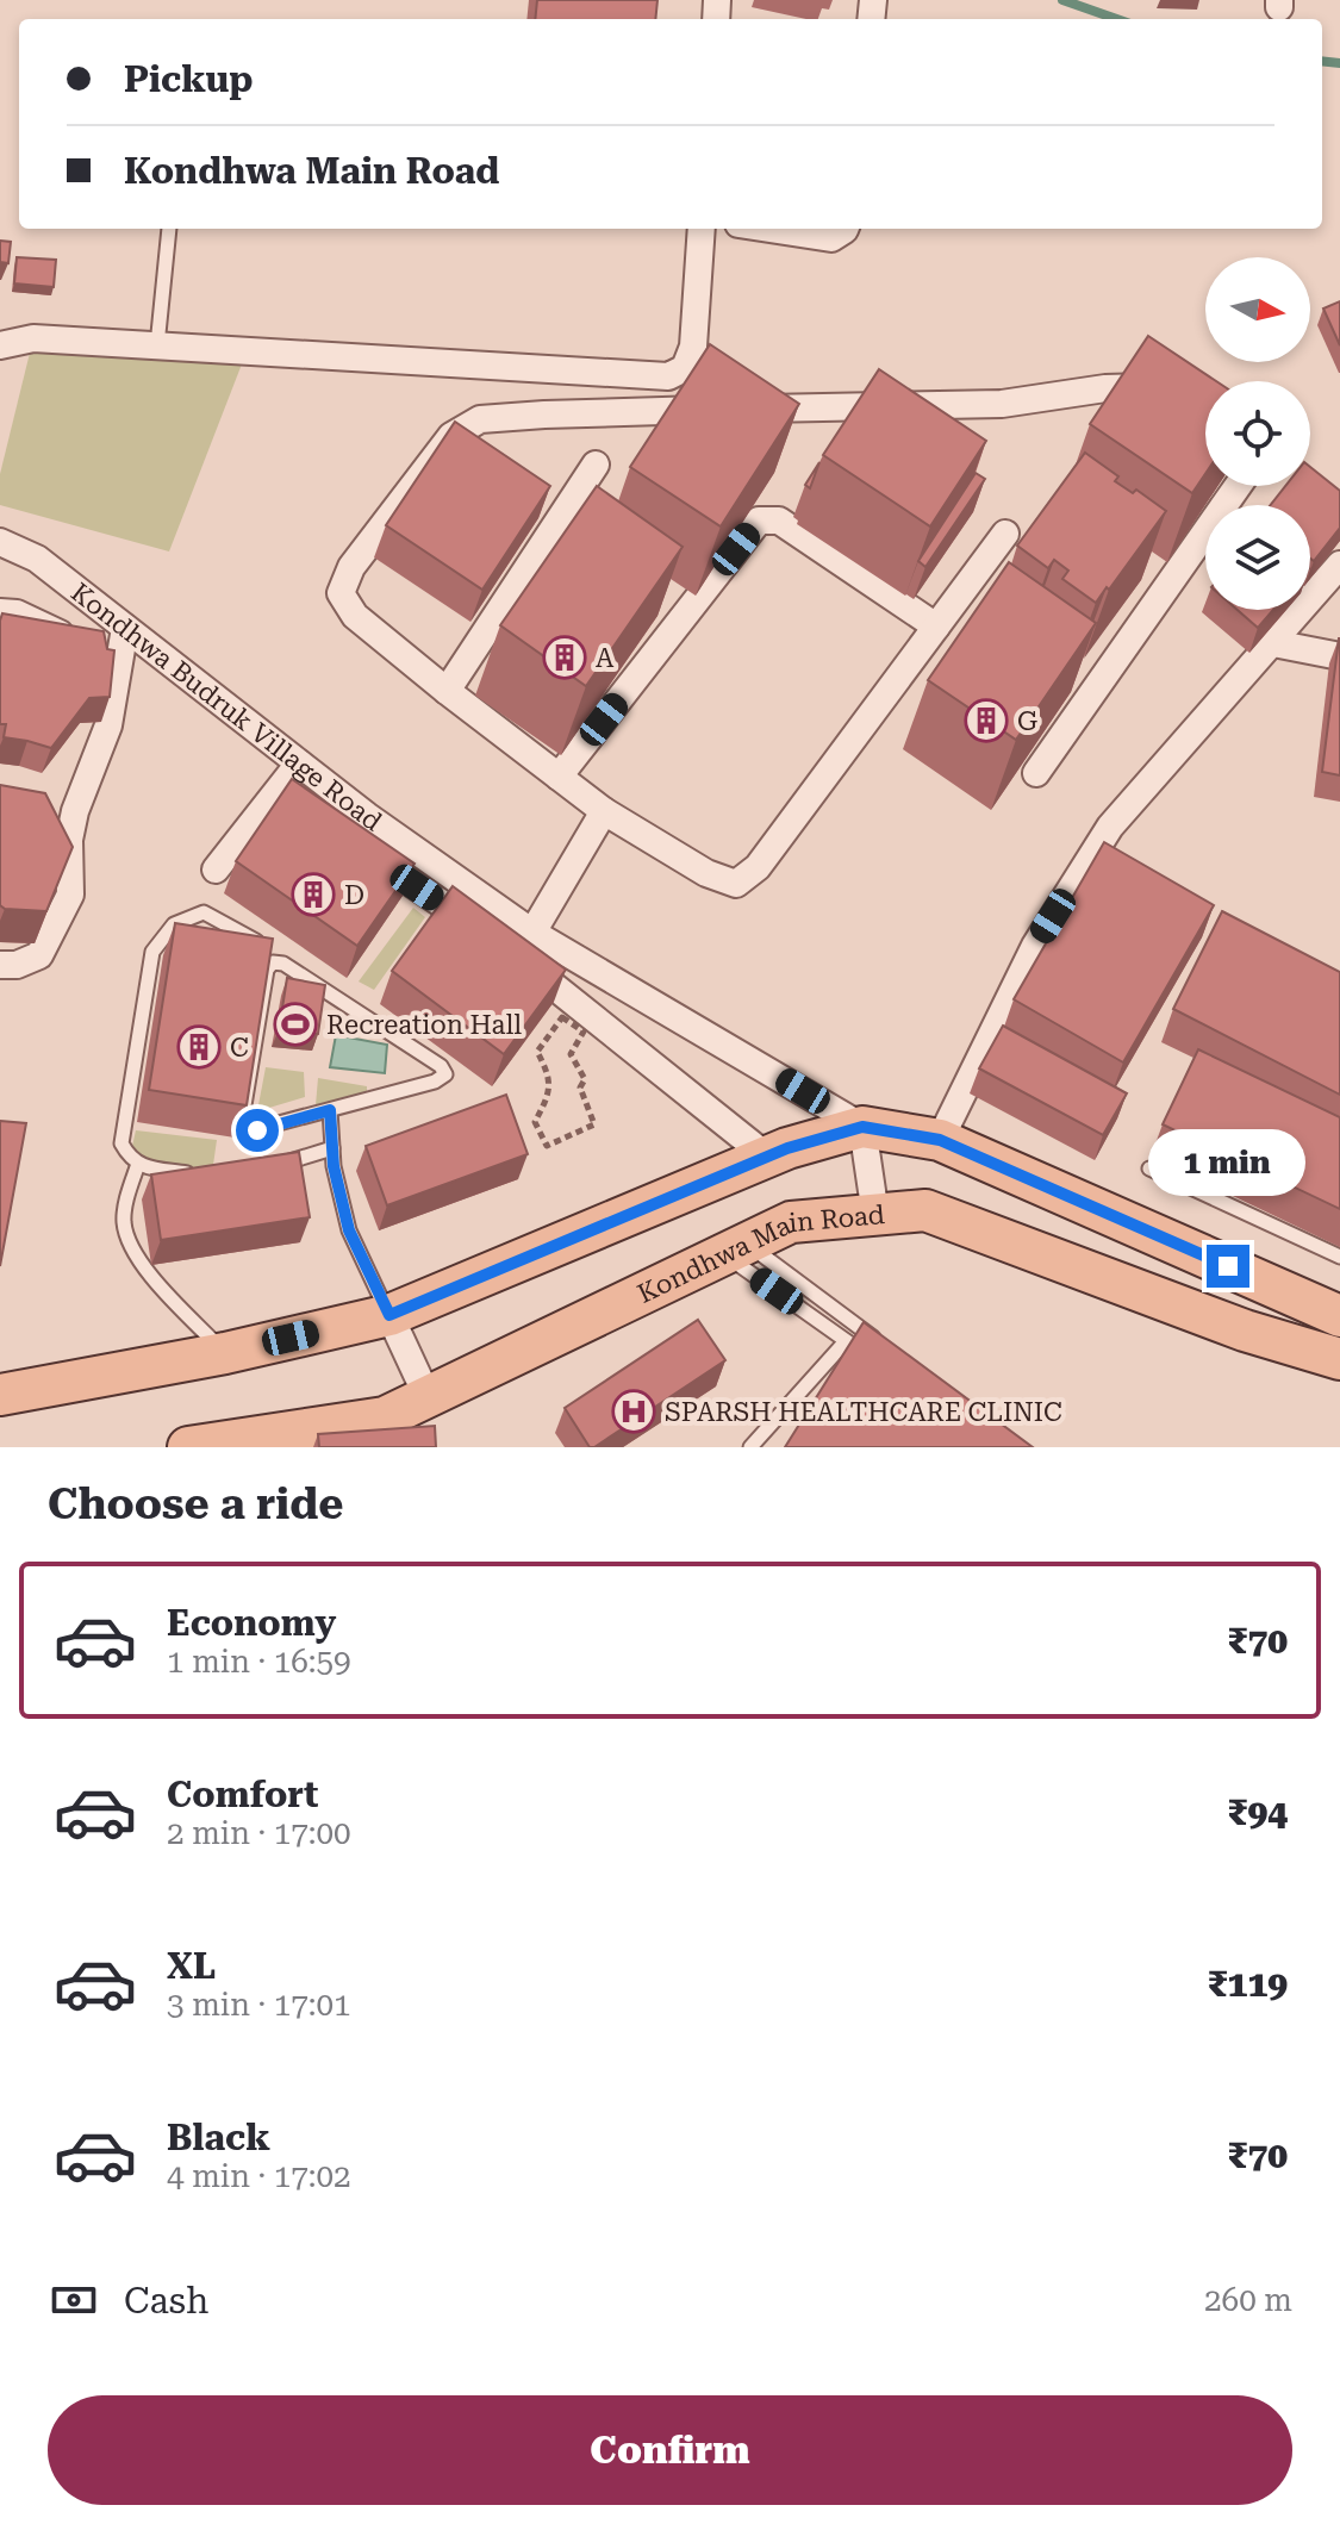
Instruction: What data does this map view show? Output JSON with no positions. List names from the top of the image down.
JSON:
{
  "streets": {
    "main road": ["Kondhwa Main Road"],
    "street": ["Kondhwa Budruk Village Road"]
  },
  "places": {
    "building": [
      "A",
      "G",
      "D",
      "C"
    ],
    "sports": ["Recreation Hall"],
    "hospital": ["SPARSH HEALTHCARE CLINIC"]
  },
  "north": "right",
  "page": {
    "banner": ["Pickup", "Kondhwa Main Road"],
    "bubble": "1 min",
    "heading": "Choose a ride",
    "list": [
      {
        "name": "Economy",
        "note": "1 min · 16:59",
        "value": "₹70"
      },
      {
        "name": "Comfort",
        "note": "2 min · 17:00",
        "value": "₹94"
      },
      {
        "name": "XL",
        "note": "3 min · 17:01",
        "value": "₹119"
      },
      {
        "name": "Black",
        "note": "4 min · 17:02",
        "value": "₹70"
      }
    ],
    "pay": ["Cash", "260 m"],
    "buttons": "Confirm"
  }
}
